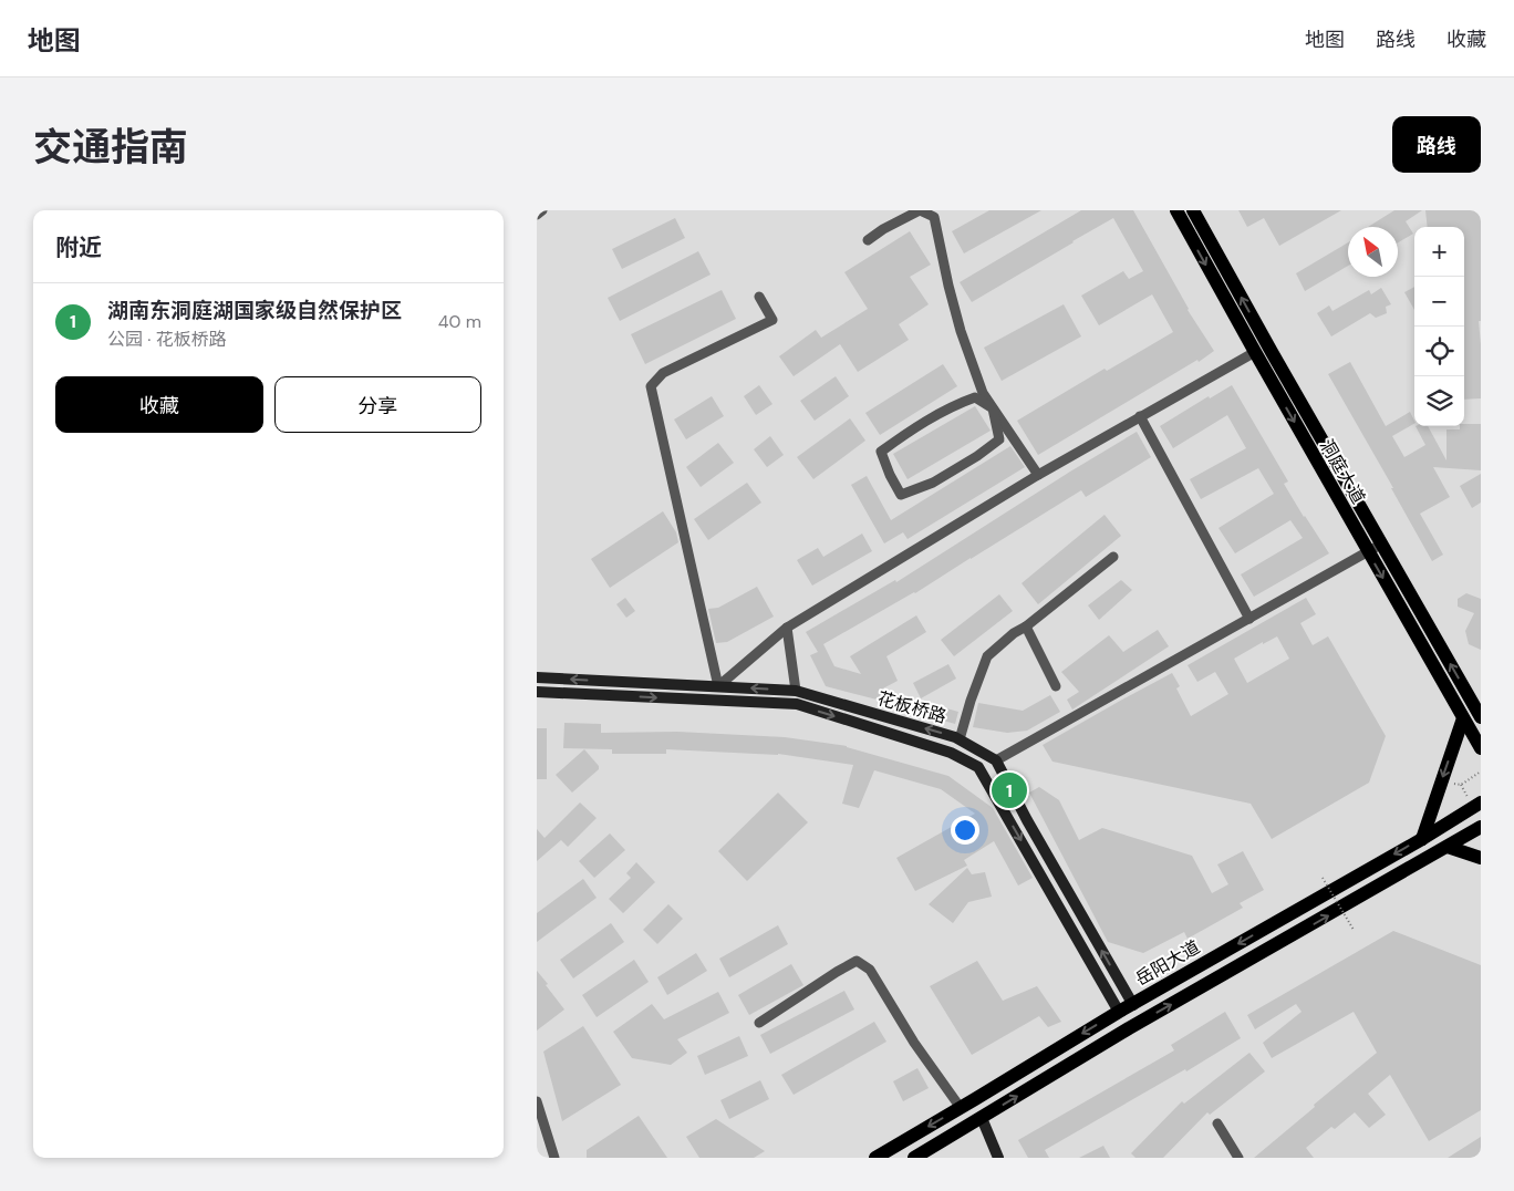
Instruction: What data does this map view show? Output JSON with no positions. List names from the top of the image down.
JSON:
{
  "streets": {
    "main road": ["洞庭大道", "岳阳大道"],
    "street": ["花板桥路"]
  },
  "crossings": [
    ["花板桥路", "岳阳大道"]
  ],
  "north": "top left",
  "page": {
    "header": "地图",
    "nav": ["地图", "路线", "收藏"],
    "title": "交通指南",
    "buttons": [
      "路线",
      ["收藏", "分享"]
    ],
    "heading": "附近",
    "map_buttons": ["+", "−"],
    "list": [
      {
        "mark": "1",
        "name": "湖南东洞庭湖国家级自然保护区",
        "note": "公园 · 花板桥路",
        "value": "40 m"
      }
    ],
    "pins": "1"
  }
}
